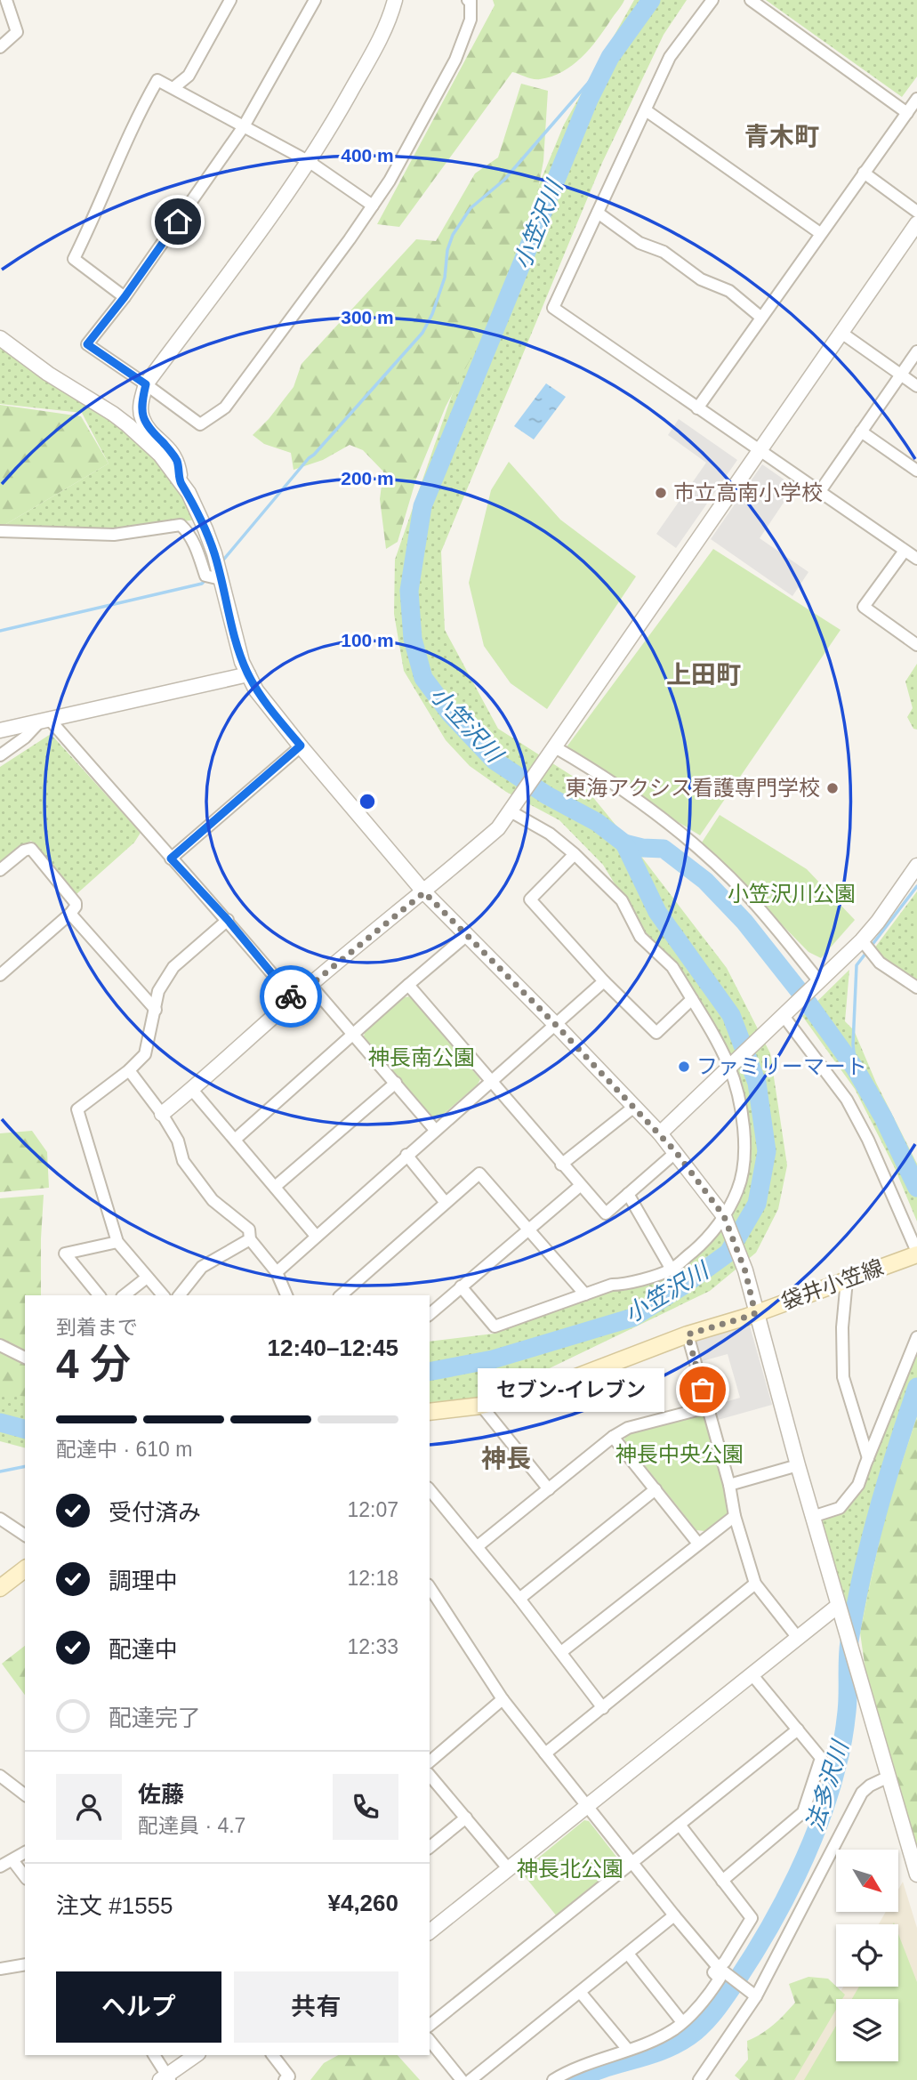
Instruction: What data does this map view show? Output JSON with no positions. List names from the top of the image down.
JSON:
{
  "streets": {
    "main road": ["袋井小笠線"]
  },
  "districts": ["青木町", "上田町", "神長"],
  "water": ["小笠沢川", "法多沢川"],
  "parks": [
    "小笠沢川公園",
    "神長南公園",
    "神長中央公園",
    "神長北公園"
  ],
  "places": [
    "市立高南小学校",
    "東海アクシス看護専門学校",
    "ファミリーマート",
    "セブン-イレブン"
  ],
  "north": "bottom right",
  "page": {
    "heading": ["4 分", "到着まで", "12:40–12:45"],
    "panel": [
      "佐藤",
      "配達員 · 4.7",
      "注文 #1555",
      "¥4,260"
    ],
    "bubble": "セブン-イレブン",
    "bar": "配達中 · 610 m",
    "list": [
      ["受付済み", "12:07"],
      ["調理中", "12:18"],
      ["配達中", "12:33"],
      "配達完了"
    ],
    "buttons": ["ヘルプ", "共有"]
  },
  "rings": [
    "400 m",
    "300 m",
    "200 m",
    "100 m"
  ]
}
